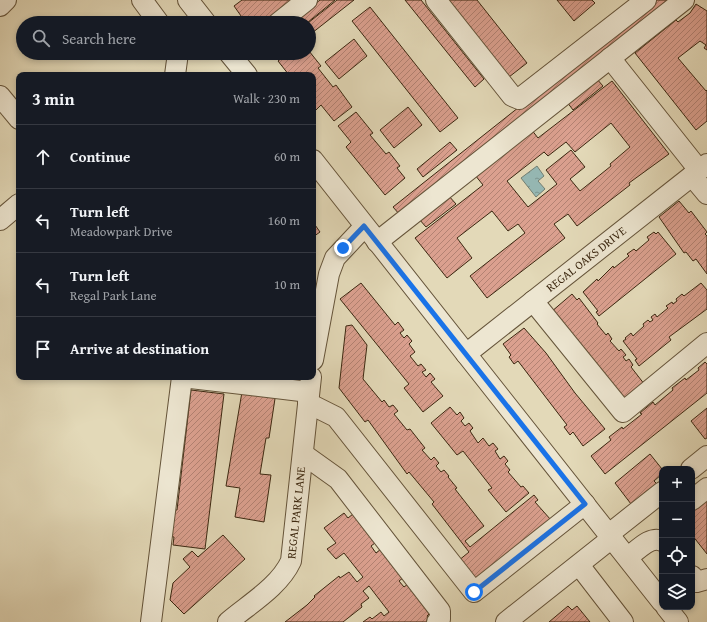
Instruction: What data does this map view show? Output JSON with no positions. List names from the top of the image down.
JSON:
{
  "streets": {
    "street": ["REGAL OAKS DRIVE", "REGAL PARK LANE"]
  },
  "page": {
    "search": "Search here",
    "heading": ["3 min", "Walk · 230 m"],
    "list": [
      ["Continue", "60 m"],
      ["Turn left", "Meadowpark Drive", "160 m"],
      ["Turn left", "Regal Park Lane", "10 m"],
      "Arrive at destination"
    ],
    "map_buttons": ["+", "−"]
  }
}
